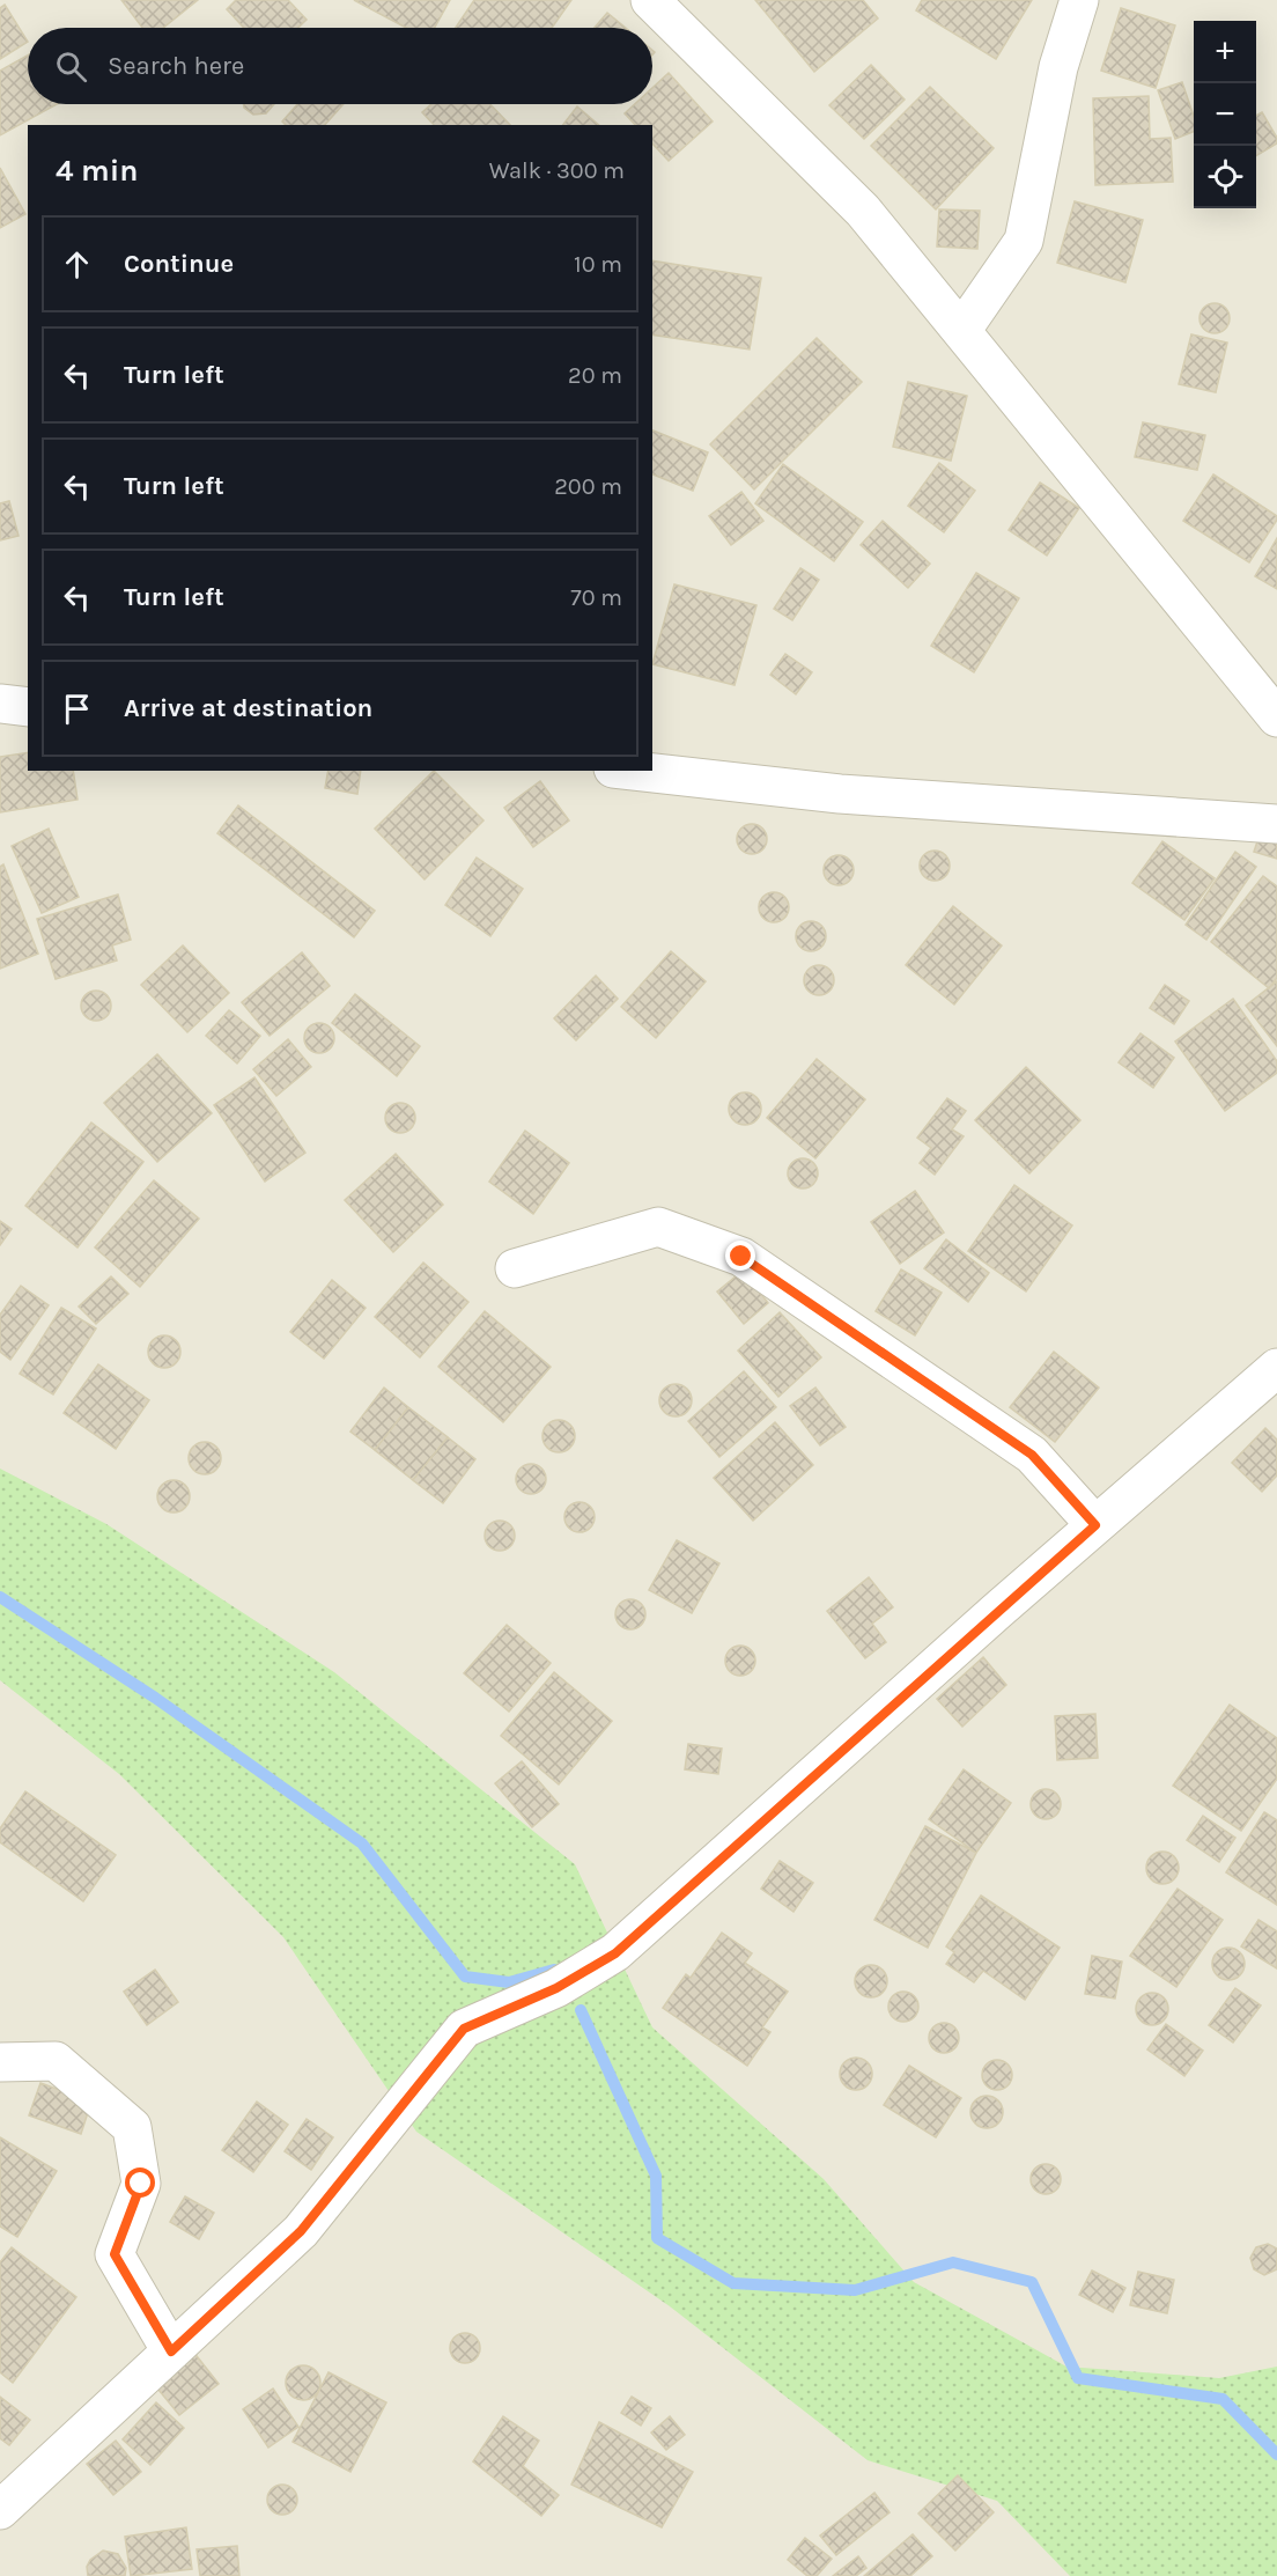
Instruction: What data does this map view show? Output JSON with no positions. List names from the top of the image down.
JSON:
{
  "page": {
    "map_buttons": ["+", "−"],
    "search": "Search here",
    "heading": ["4 min", "Walk · 300 m"],
    "list": [
      ["Continue", "10 m"],
      ["Turn left", "20 m"],
      ["Turn left", "200 m"],
      ["Turn left", "70 m"],
      "Arrive at destination"
    ]
  }
}
